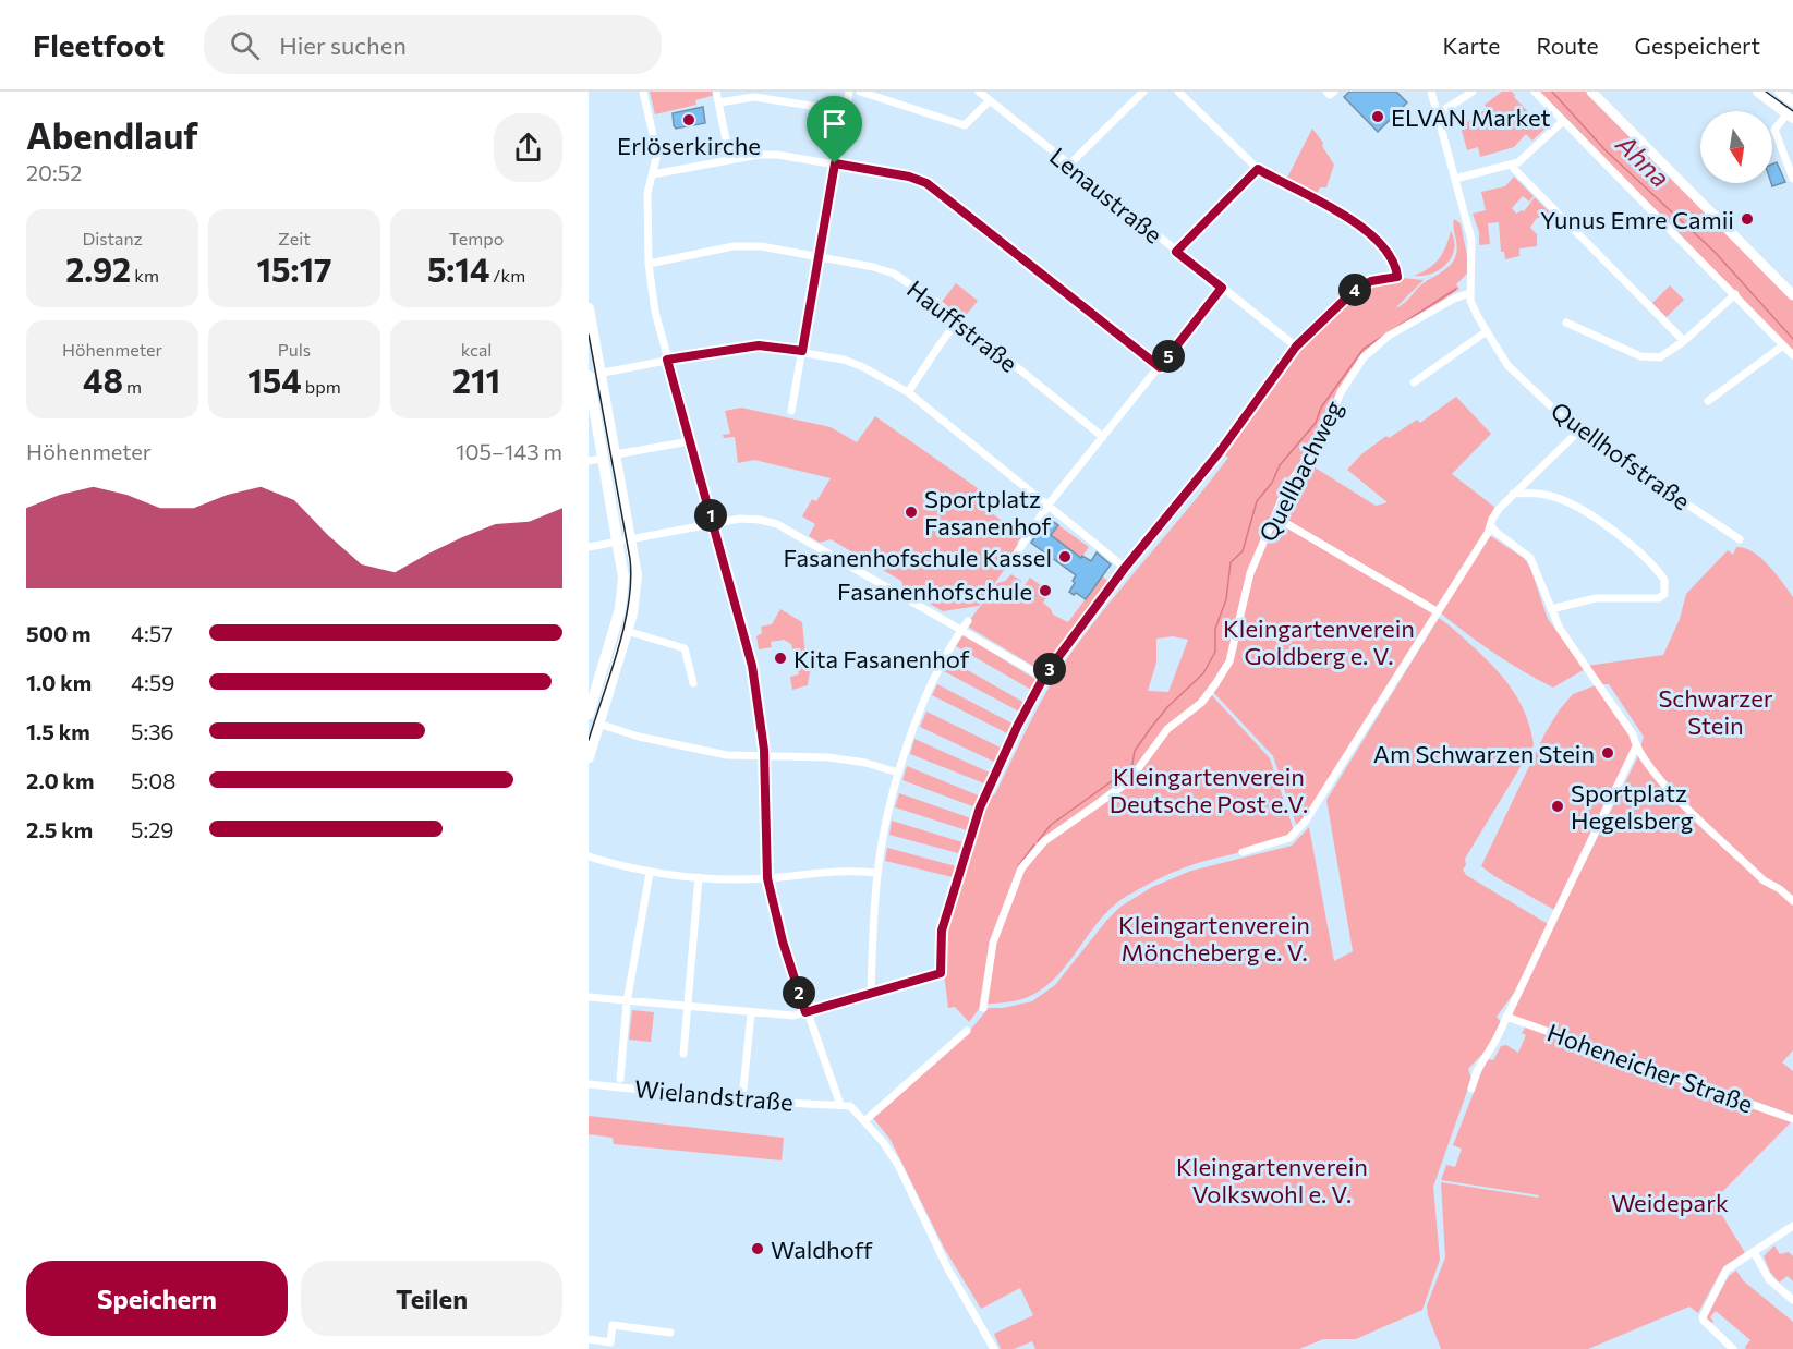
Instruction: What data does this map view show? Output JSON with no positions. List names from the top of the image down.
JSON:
{
  "streets": {
    "street": [
      "Lenaustraße",
      "Hauffstraße",
      "Quellhofstraße",
      "Quellbachweg",
      "Hoheneicher Straße",
      "Wielandstraße"
    ]
  },
  "crossings": [
    ["Quellhofstraße", "Quellbachweg"]
  ],
  "water": ["Ahna"],
  "parks": [
    "Kleingartenverein Goldberg e. V.",
    "Schwarzer Stein",
    "Kleingartenverein Deutsche Post e.V.",
    "Kleingartenverein Möncheberg e. V.",
    "Kleingartenverein Volkswohl e. V.",
    "Weidepark"
  ],
  "places": [
    "ELVAN Market",
    "Erlöserkirche",
    "Yunus Emre Camii",
    "Sportplatz Fasanenhof",
    "Fasanenhofschule Kassel",
    "Fasanenhofschule",
    "Kita Fasanenhof",
    "Am Schwarzen Stein",
    "Sportplatz Hegelsberg",
    "Waldhoff"
  ],
  "north": "bottom",
  "page": {
    "header": "Fleetfoot",
    "search": "Hier suchen",
    "nav": ["Karte", "Route", "Gespeichert"],
    "heading": ["Abendlauf", "20:52"],
    "stats": [
      ["Distanz", "2.92 km"],
      ["Zeit", "15:17"],
      ["Tempo", "5:14 /km"],
      ["Höhenmeter", "48 m"],
      ["Puls", "154 bpm"],
      ["kcal", "211"]
    ],
    "pins": [
      "4",
      "5",
      "1",
      "3",
      "2"
    ],
    "chart": ["Höhenmeter", "105–143 m"],
    "list": [
      {
        "name": "500 m",
        "note": "4:57"
      },
      {
        "name": "1.0 km",
        "note": "4:59"
      },
      {
        "name": "1.5 km",
        "note": "5:36"
      },
      {
        "name": "2.0 km",
        "note": "5:08"
      },
      {
        "name": "2.5 km",
        "note": "5:29"
      }
    ],
    "buttons": ["Speichern", "Teilen"]
  }
}
